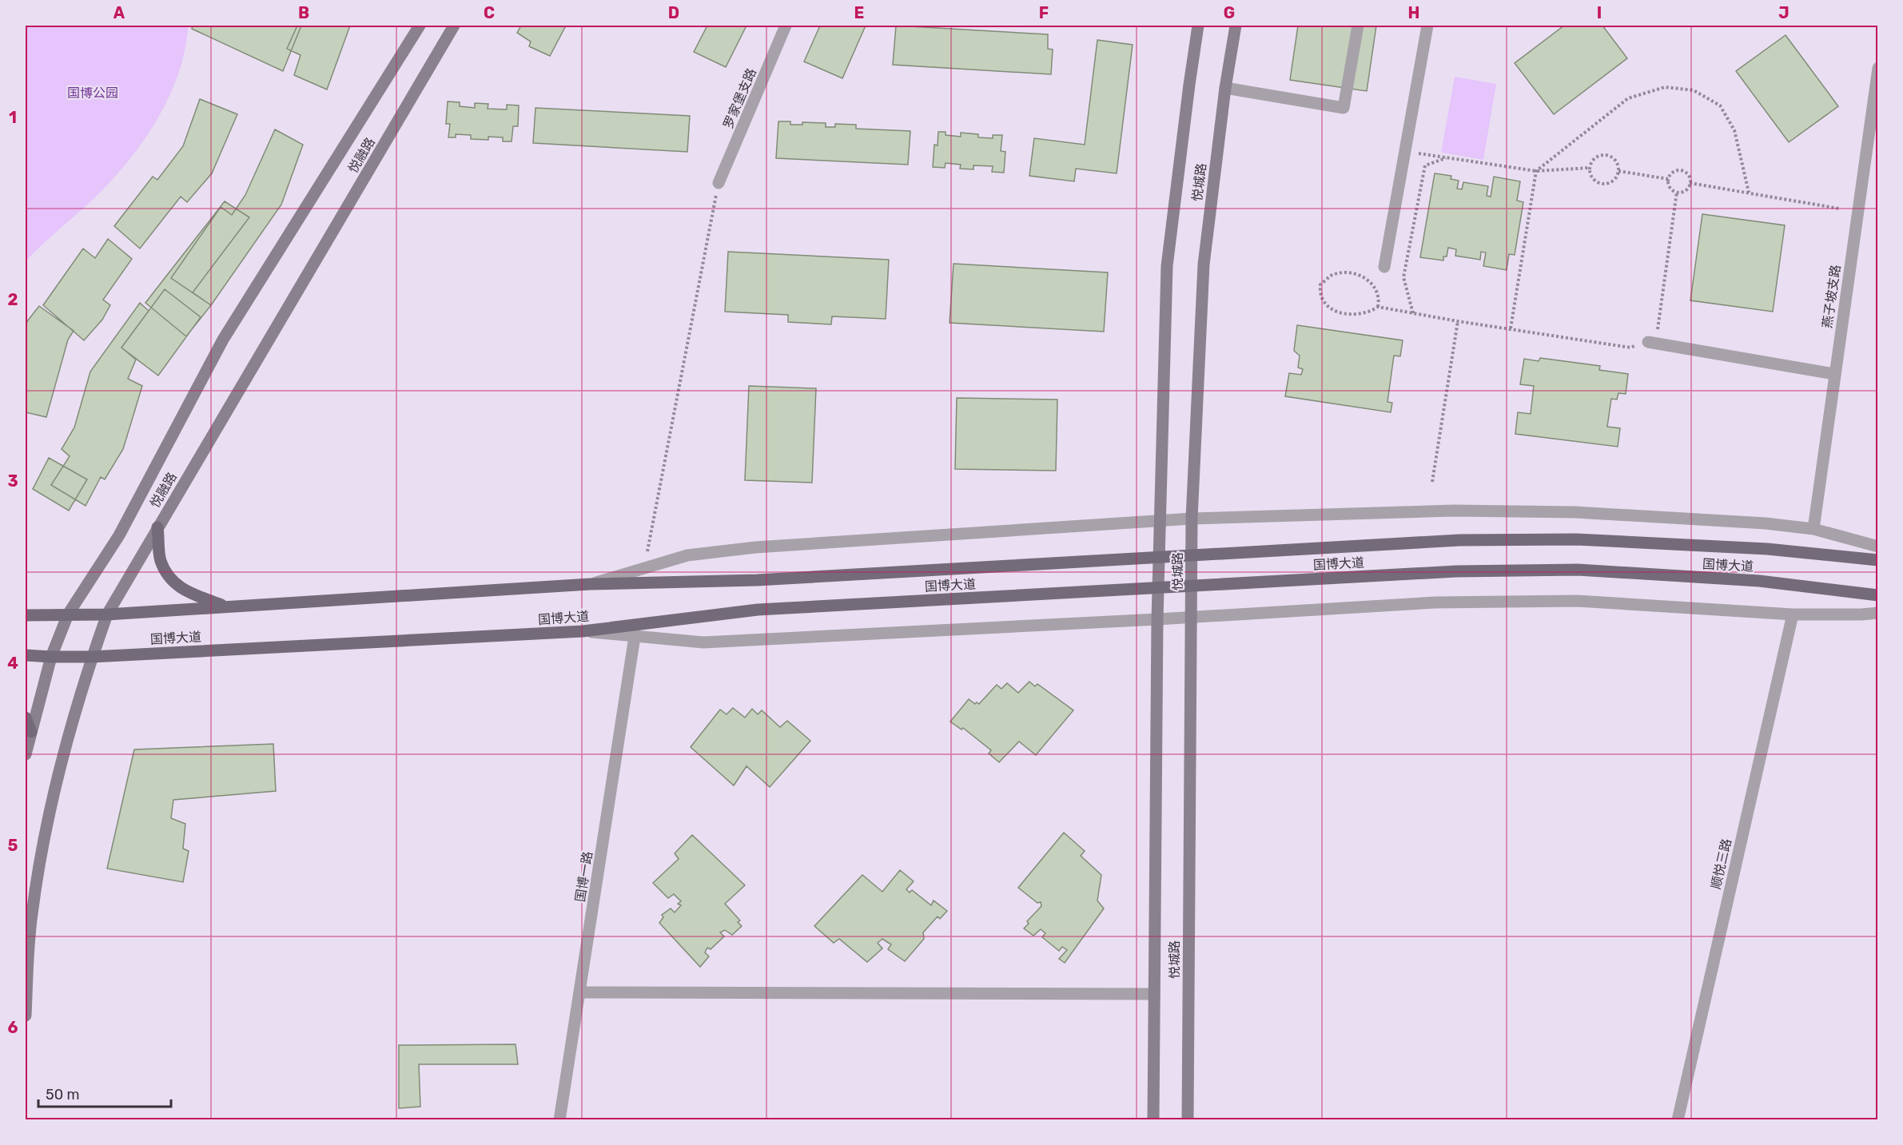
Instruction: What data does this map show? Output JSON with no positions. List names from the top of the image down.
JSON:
{
  "streets": {
    "main road": ["悦融路", "悦城路", "国博大道"],
    "street": [
      "罗家堡支路",
      "燕子坡支路",
      "顺悦三路",
      "国博一路"
    ]
  },
  "crossings": [
    ["悦融路", "国博大道"]
  ],
  "parks": ["国博公园"],
  "scale_bar": "50 m",
  "grid": {
    "columns": [
      "A",
      "B",
      "C",
      "D",
      "E",
      "F",
      "G",
      "H",
      "I",
      "J"
    ],
    "rows": [
      "1",
      "2",
      "3",
      "4",
      "5",
      "6"
    ]
  }
}
